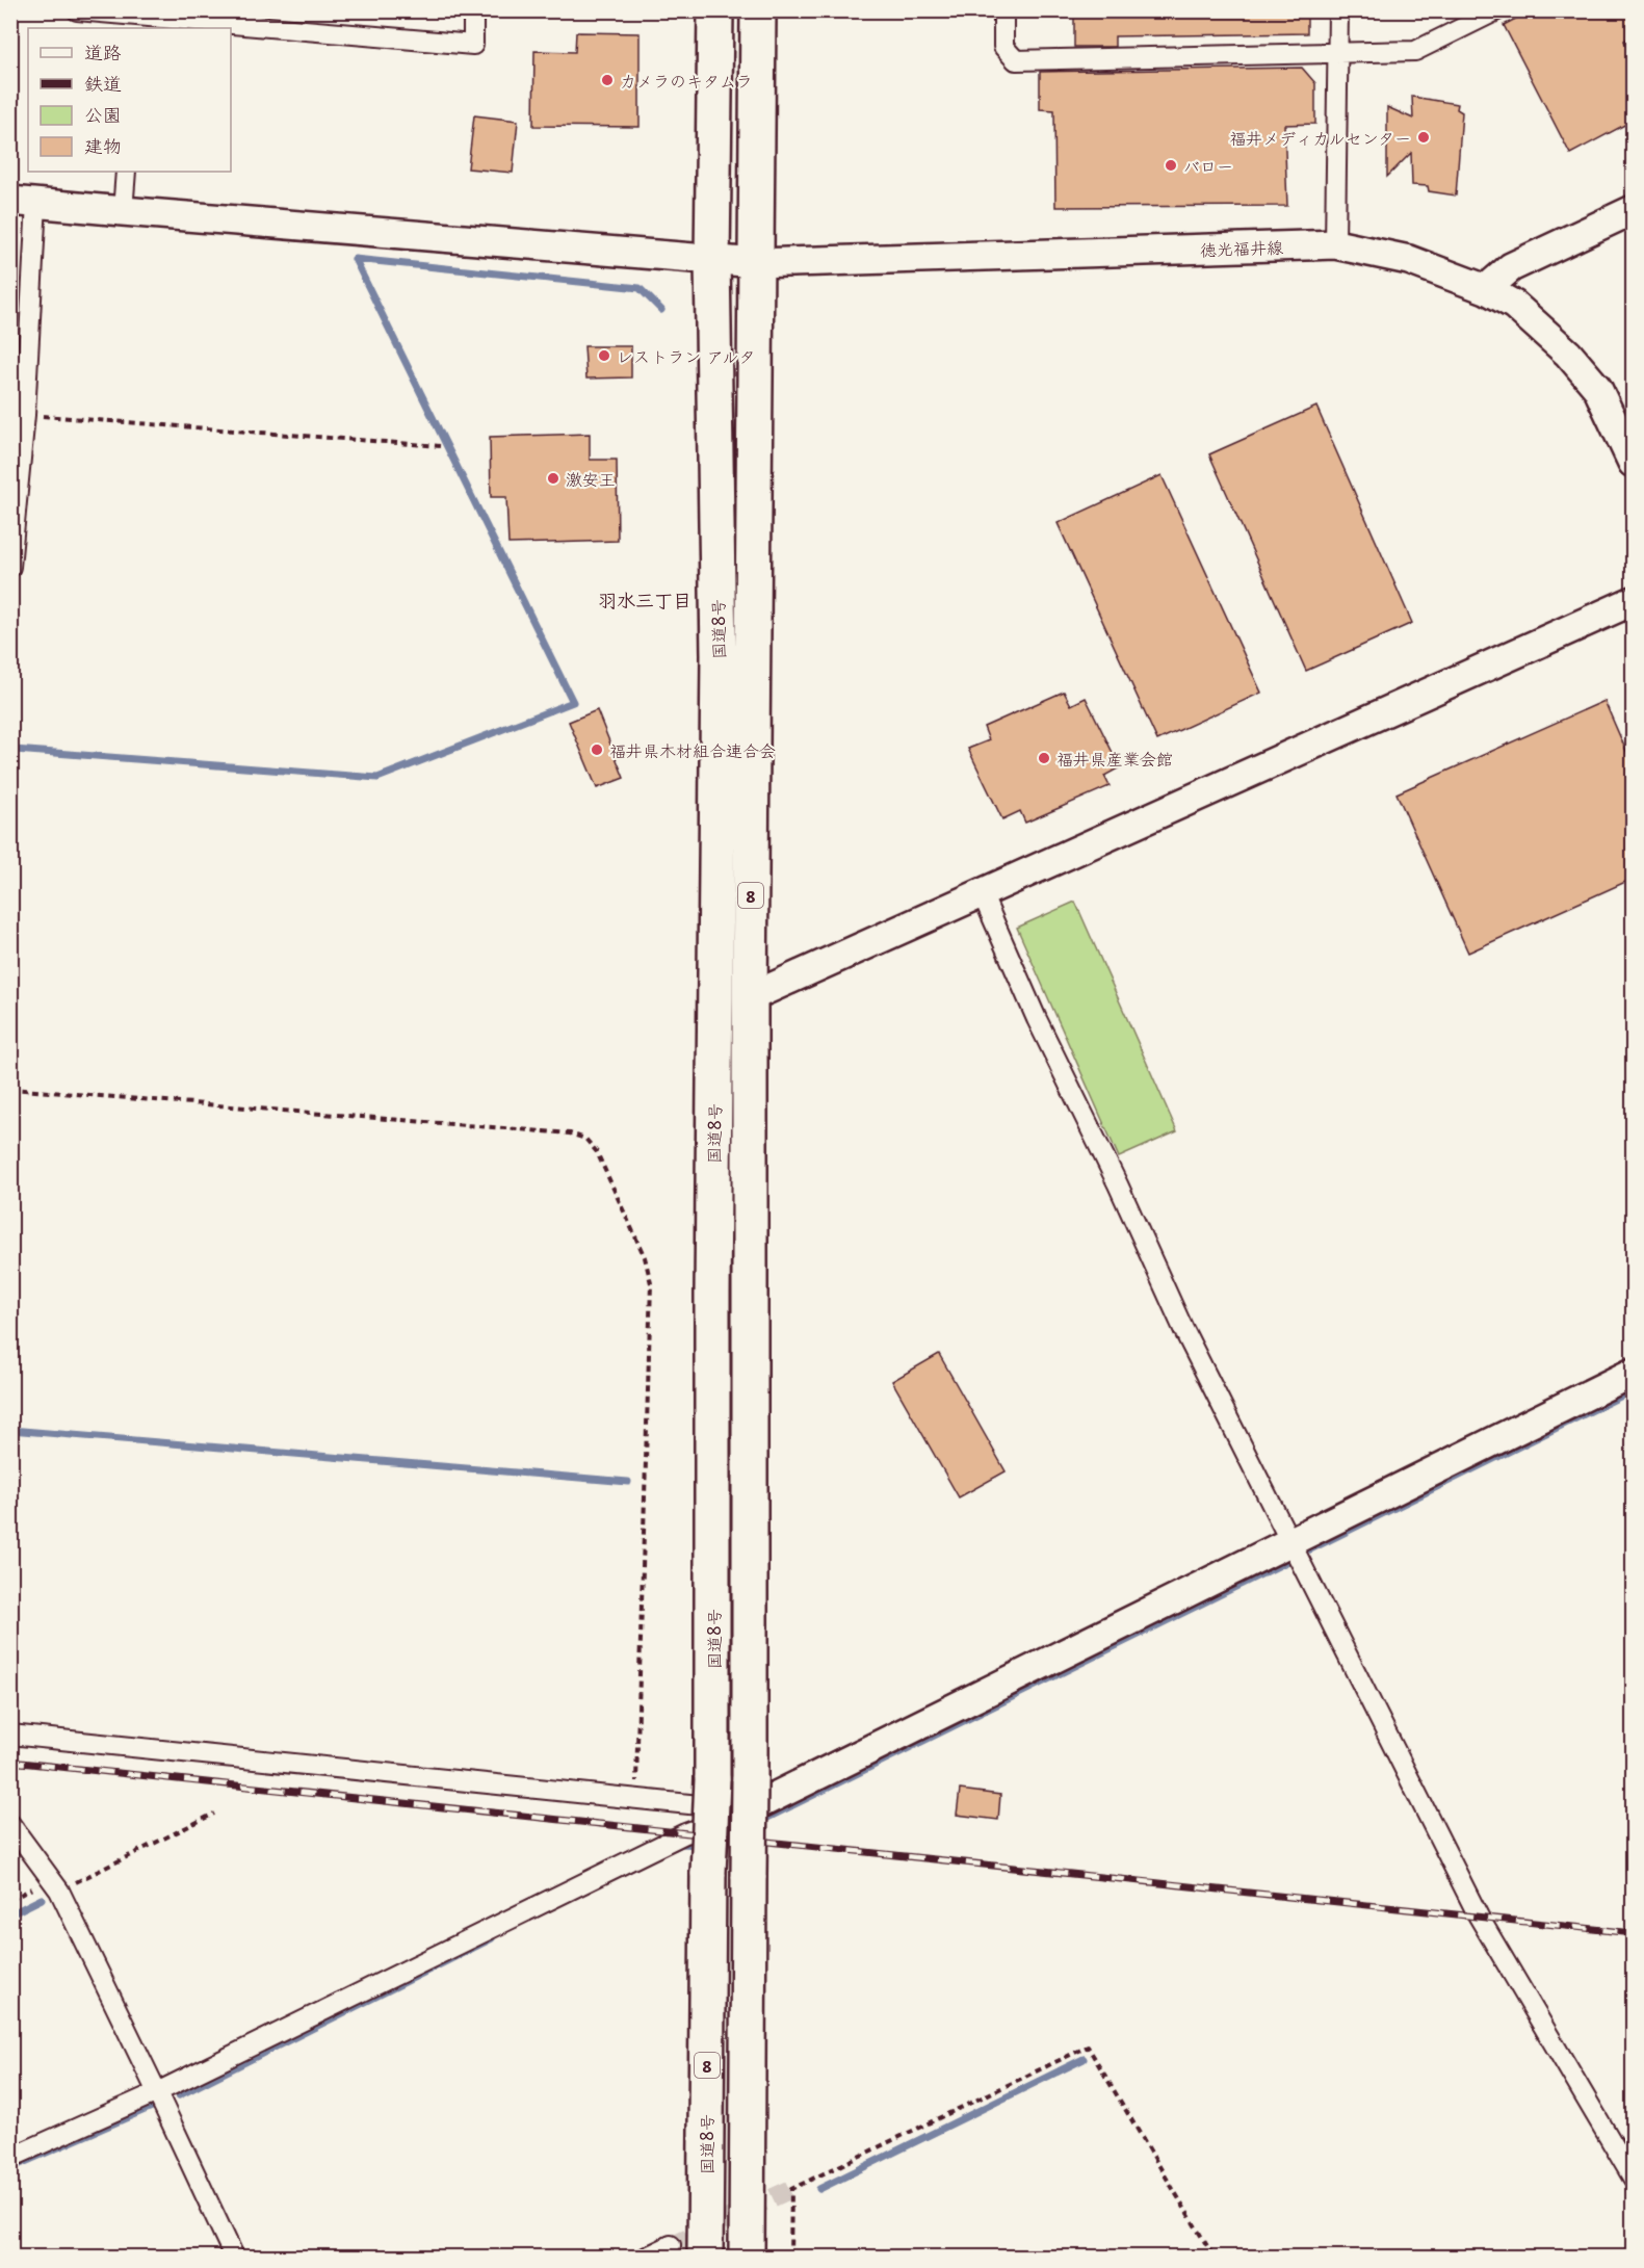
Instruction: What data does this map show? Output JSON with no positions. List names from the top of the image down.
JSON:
{
  "streets": {
    "highway": ["国道8号", "8"],
    "street": ["徳光福井線"]
  },
  "crossings": [
    ["徳光福井線", "国道8号"]
  ],
  "districts": ["羽水三丁目"],
  "places": [
    "カメラのキタムラ",
    "福井メディカルセンター",
    "バロー",
    "レストラン アルタ",
    "激安王",
    "福井県木材組合連合会",
    "福井県産業会館"
  ],
  "legend": [
    "道路",
    "鉄道",
    "公園",
    "建物"
  ]
}
